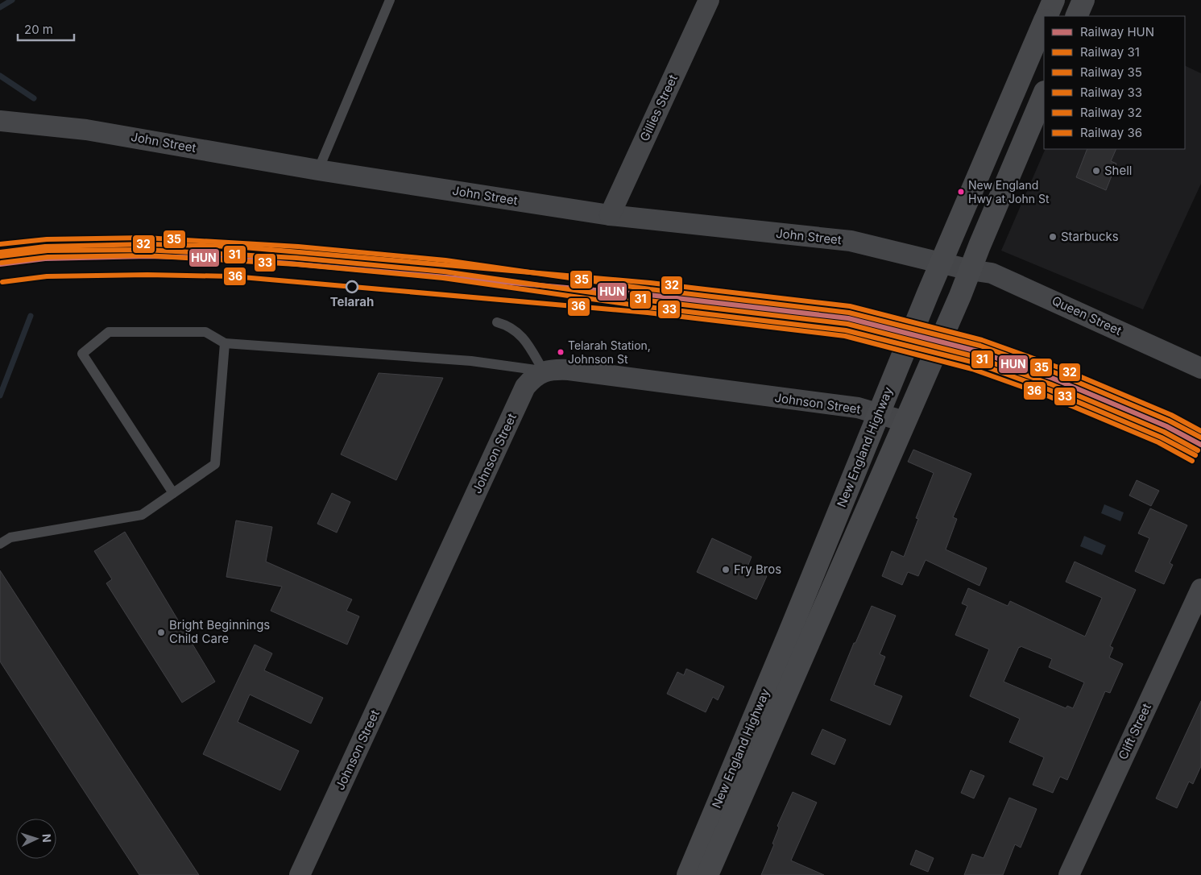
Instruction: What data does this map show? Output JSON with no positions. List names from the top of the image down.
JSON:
{
  "streets": {
    "highway": ["New England Highway"],
    "street": [
      "Gillies Street",
      "John Street",
      "Queen Street",
      "Johnson Street",
      "Clift Street"
    ]
  },
  "crossings": [
    ["Gillies Street", "John Street"],
    ["John Street", "Queen Street"],
    ["John Street", "New England Highway"],
    ["Queen Street", "New England Highway"],
    ["Johnson Street", "New England Highway"]
  ],
  "places": [
    "Shell",
    "New England Hwy at John St",
    "Starbucks",
    "Telarah",
    "Telarah Station, Johnson St",
    "Fry Bros",
    "Bright Beginnings Child Care"
  ],
  "lines": [
    "rail line 35",
    "rail line 32",
    "rail line 31",
    "rail line 33",
    "rail line HUN",
    "rail line 36"
  ],
  "legend": [
    "Railway HUN",
    "Railway 31",
    "Railway 35",
    "Railway 33",
    "Railway 32",
    "Railway 36"
  ],
  "scale_bar": "20 m",
  "north": "right"
}
